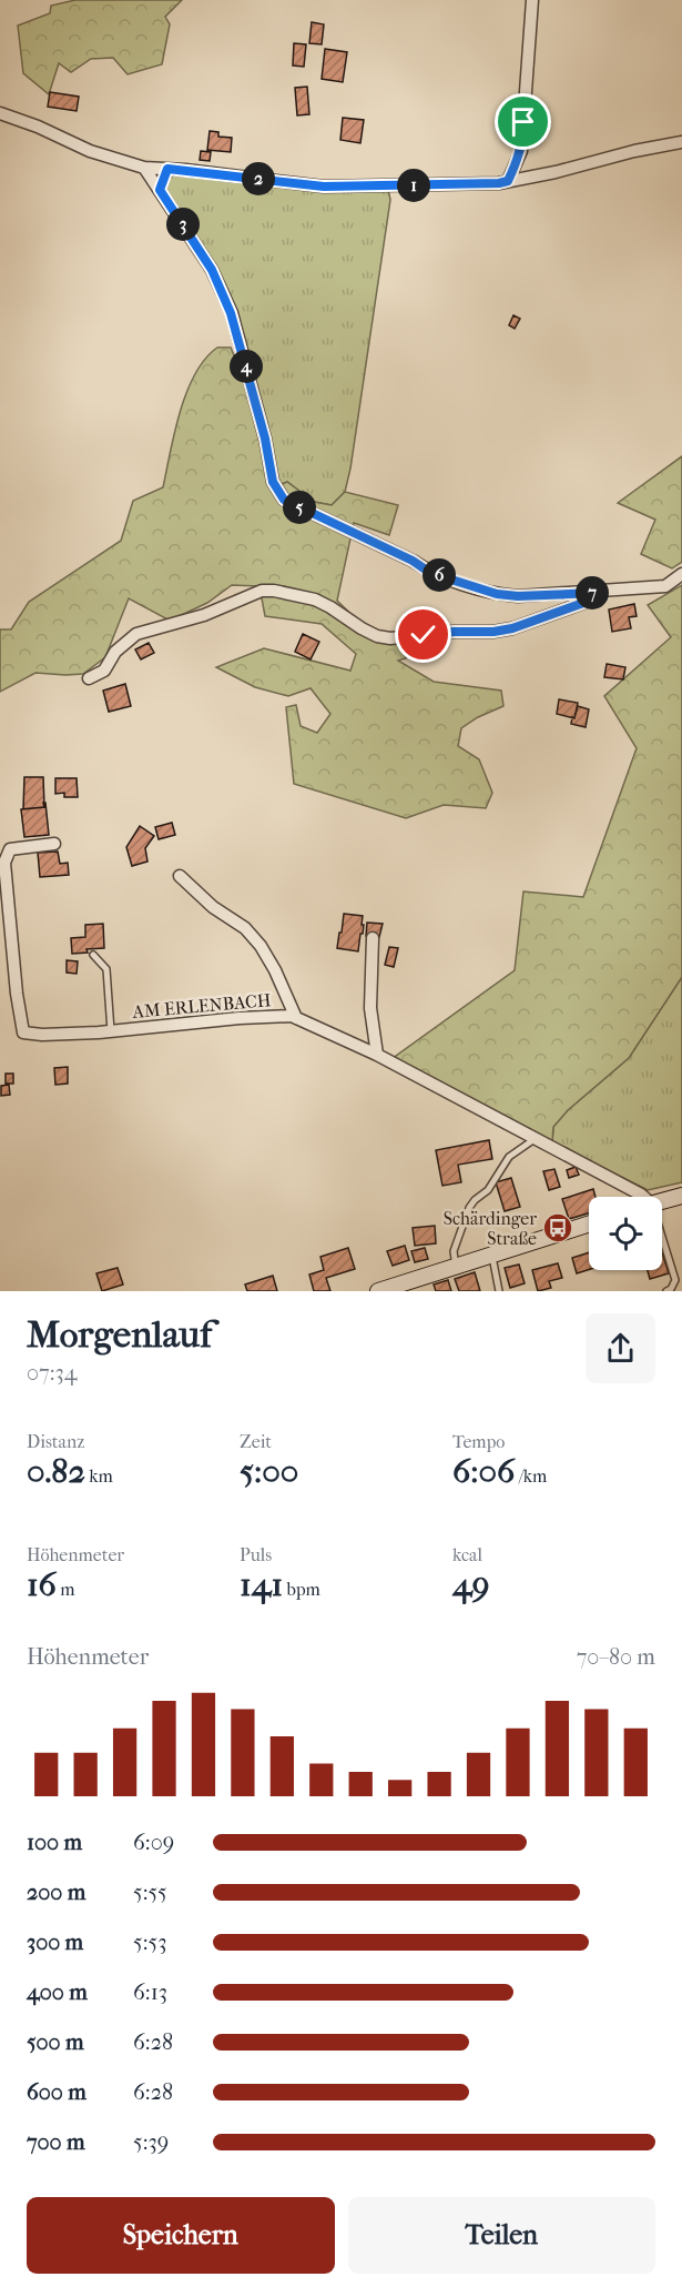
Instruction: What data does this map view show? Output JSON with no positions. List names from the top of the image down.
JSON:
{
  "streets": {
    "street": ["AM ERLENBACH"]
  },
  "places": {
    "bus stop": ["Schärdinger Straße"]
  },
  "page": {
    "pins": [
      "2",
      "1",
      "3",
      "4",
      "5",
      "6",
      "7"
    ],
    "heading": ["Morgenlauf", "07:34"],
    "stats": [
      ["Distanz", "0.82 km"],
      ["Zeit", "5:00"],
      ["Tempo", "6:06 /km"],
      ["Höhenmeter", "16 m"],
      ["Puls", "141 bpm"],
      ["kcal", "49"]
    ],
    "chart": ["Höhenmeter", "70–80 m"],
    "list": [
      {
        "name": "100 m",
        "note": "6:09"
      },
      {
        "name": "200 m",
        "note": "5:55"
      },
      {
        "name": "300 m",
        "note": "5:53"
      },
      {
        "name": "400 m",
        "note": "6:13"
      },
      {
        "name": "500 m",
        "note": "6:28"
      },
      {
        "name": "600 m",
        "note": "6:28"
      },
      {
        "name": "700 m",
        "note": "5:39"
      }
    ],
    "buttons": ["Speichern", "Teilen"]
  }
}
